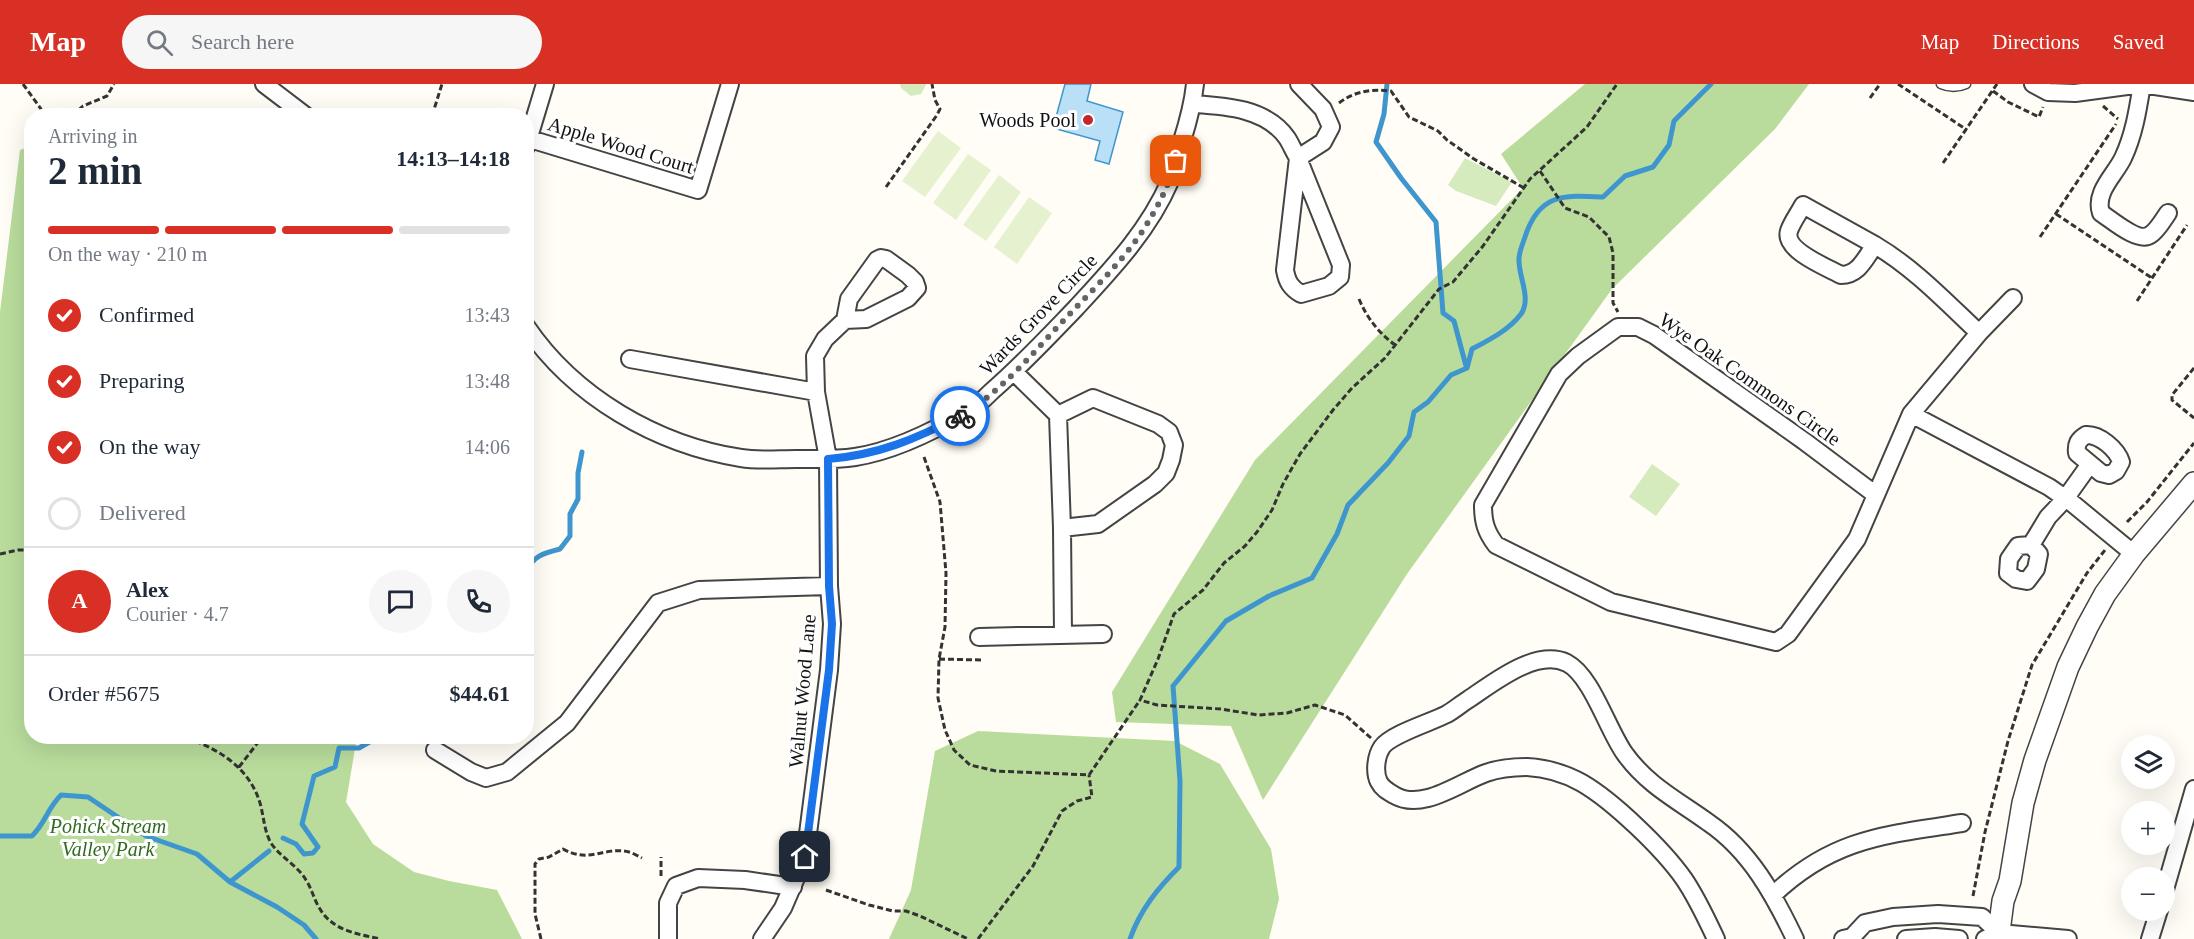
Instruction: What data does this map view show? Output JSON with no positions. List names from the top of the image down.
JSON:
{
  "streets": {
    "street": [
      "Apple Wood Court",
      "Wards Grove Circle",
      "Wye Oak Commons Circle",
      "Walnut Wood Lane"
    ]
  },
  "crossings": [
    ["Wards Grove Circle", "Walnut Wood Lane"]
  ],
  "parks": ["Pohick Stream Valley Park"],
  "places": ["Woods Pool"],
  "page": {
    "header": "Map",
    "search": "Search here",
    "nav": ["Map", "Directions", "Saved"],
    "heading": ["2 min", "Arriving in", "14:13–14:18"],
    "panel": [
      "Alex",
      "Courier · 4.7",
      "Order #5675",
      "$44.61"
    ],
    "bar": "On the way · 210 m",
    "list": [
      ["Confirmed", "13:43"],
      ["Preparing", "13:48"],
      ["On the way", "14:06"],
      "Delivered"
    ],
    "round": "A",
    "map_buttons": ["+", "−"]
  }
}
